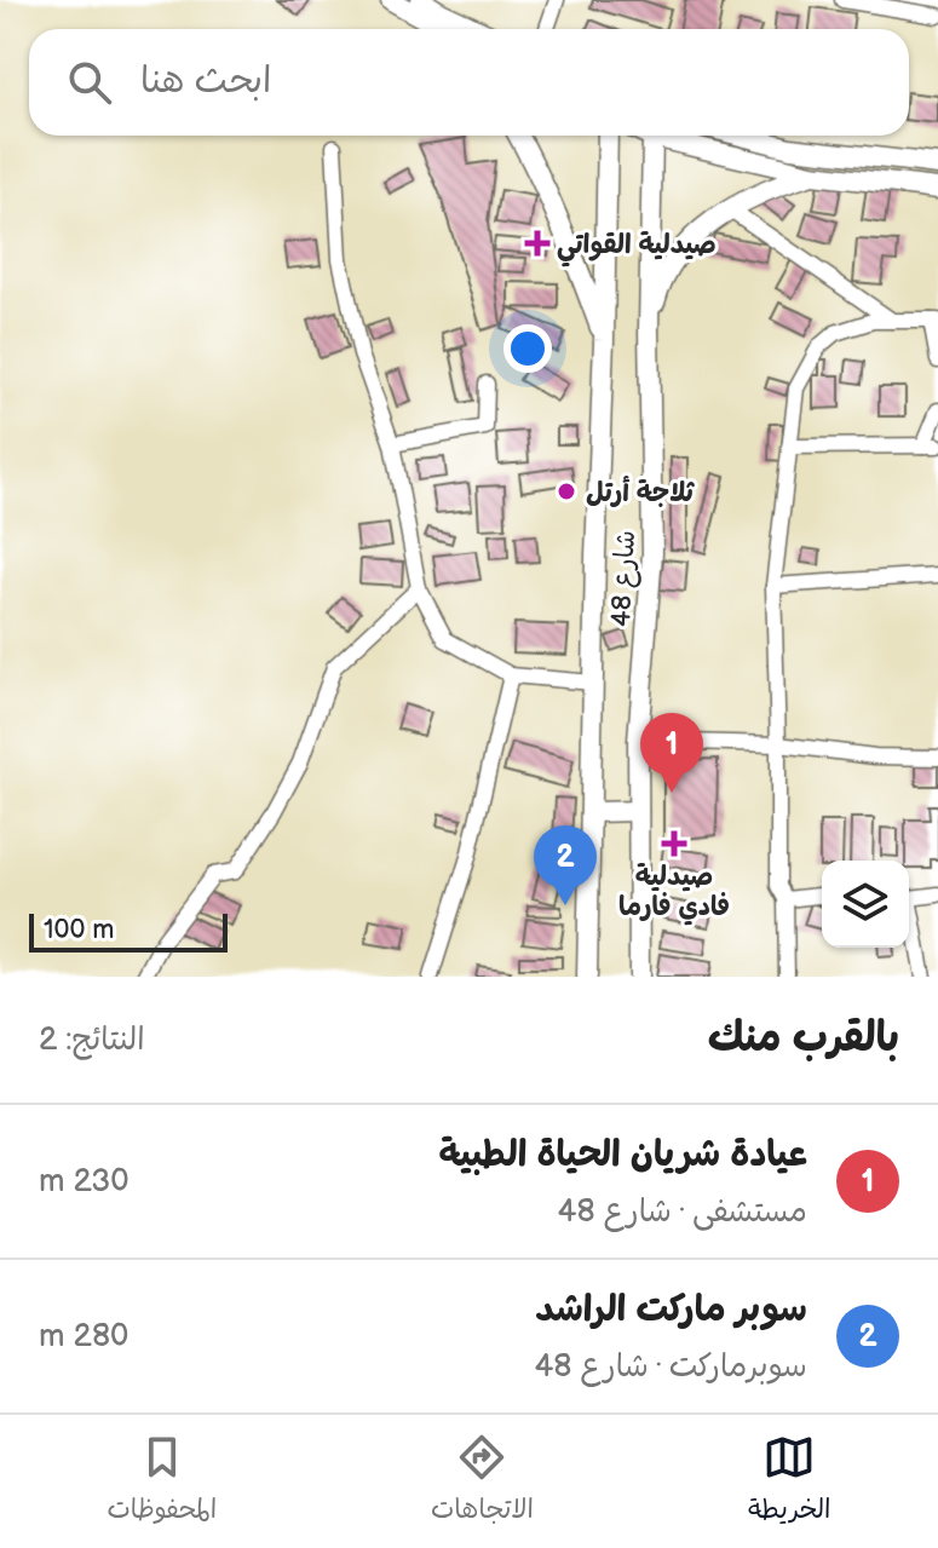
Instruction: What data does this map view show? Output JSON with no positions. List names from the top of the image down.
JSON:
{
  "streets": {
    "main road": ["شارع 48"]
  },
  "places": {
    "health": ["صيدلية القواتي", "صيدلية فادي فارما"],
    "other": ["ثلاجة أرتل"]
  },
  "scale_bar": "100 m",
  "page": {
    "search": "ابحث هنا",
    "pins": ["1", "2"],
    "scale": "100 m",
    "heading": ["بالقرب منك", "النتائج: 2"],
    "list": [
      {
        "mark": "1",
        "name": "عيادة شريان الحياة الطبية",
        "note": "مستشفى · شارع 48",
        "value": "230 m"
      },
      {
        "mark": "2",
        "name": "سوبر ماركت الراشد",
        "note": "سوبرماركت · شارع 48",
        "value": "280 m"
      }
    ],
    "nav": ["الخريطة", "الاتجاهات", "المحفوظات"]
  }
}
